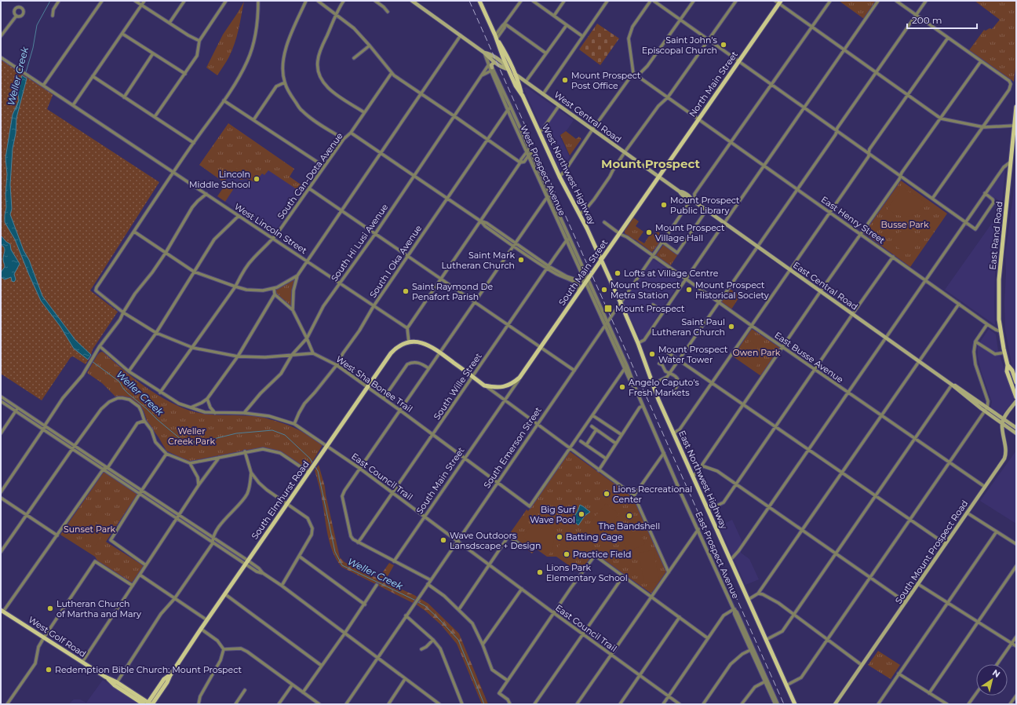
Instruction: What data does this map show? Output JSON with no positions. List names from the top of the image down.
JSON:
{
  "streets": {
    "main road": [
      "North Main Street",
      "West Central Road",
      "West Northwest Highway",
      "East Rand Road",
      "South Main Street",
      "East Central Road",
      "East Northwest Highway",
      "South Elmhurst Road",
      "South Mount Prospect Road",
      "West Golf Road"
    ],
    "street": [
      "West Prospect Avenue",
      "South Can-Dota Avenue",
      "East Henry Street",
      "West Lincoln Street",
      "South Hi Lusi Avenue",
      "South I Oka Avenue",
      "East Busse Avenue",
      "West Sha Bonee Trail",
      "South Wille Street",
      "South Emerson Street",
      "East Council Trail",
      "East Prospect Avenue"
    ]
  },
  "crossings": [
    ["North Main Street", "West Central Road"],
    ["North Main Street", "East Henry Street"],
    ["North Main Street", "South Main Street"],
    ["North Main Street", "East Central Road"],
    ["West Central Road", "West Prospect Avenue"],
    ["West Central Road", "West Northwest Highway"],
    ["West Central Road", "South Main Street"],
    ["West Central Road", "East Central Road"],
    ["West Prospect Avenue", "South Hi Lusi Avenue"],
    ["West Prospect Avenue", "South I Oka Avenue"],
    ["West Prospect Avenue", "South Main Street"],
    ["West Prospect Avenue", "South Wille Street"],
    ["West Prospect Avenue", "East Prospect Avenue"],
    ["West Northwest Highway", "South Main Street"],
    ["West Northwest Highway", "East Northwest Highway"],
    ["South Can-Dota Avenue", "West Lincoln Street"],
    ["South Can-Dota Avenue", "East Council Trail"],
    ["East Henry Street", "East Rand Road"],
    ["West Lincoln Street", "South Hi Lusi Avenue"],
    ["West Lincoln Street", "South I Oka Avenue"],
    ["South Hi Lusi Avenue", "East Council Trail"],
    ["South I Oka Avenue", "West Sha Bonee Trail"],
    ["South I Oka Avenue", "East Council Trail"],
    ["South Main Street", "East Central Road"],
    ["South Main Street", "East Busse Avenue"],
    ["South Main Street", "West Sha Bonee Trail"],
    ["South Main Street", "East Council Trail"],
    ["South Main Street", "East Northwest Highway"],
    ["South Main Street", "East Prospect Avenue"],
    ["East Central Road", "South Emerson Street"],
    ["East Central Road", "South Mount Prospect Road"],
    ["East Busse Avenue", "South Emerson Street"],
    ["East Busse Avenue", "South Mount Prospect Road"],
    ["West Sha Bonee Trail", "South Wille Street"],
    ["West Sha Bonee Trail", "South Emerson Street"],
    ["West Sha Bonee Trail", "South Elmhurst Road"],
    ["South Wille Street", "East Council Trail"],
    ["South Emerson Street", "East Council Trail"],
    ["South Emerson Street", "East Northwest Highway"],
    ["South Emerson Street", "East Prospect Avenue"],
    ["East Council Trail", "South Elmhurst Road"],
    ["South Elmhurst Road", "West Golf Road"]
  ],
  "districts": ["Mount Prospect"],
  "water": ["Weller Creek"],
  "parks": [
    "Busse Park",
    "Owen Park",
    "Weller Creek Park",
    "Sunset Park"
  ],
  "places": {
    "other": [
      "Saint John's Episcopal Church",
      "Mount Prospect Post Office",
      "Lincoln Middle School",
      "Mount Prospect Public Library",
      "Mount Prospect Village Hall",
      "Saint Mark Lutheran Church",
      "Lofts at Village Centre",
      "Mount Prospect Metra Station",
      "Mount Prospect Historical Society",
      "Saint Raymond De Penafort Parish",
      "Saint Paul Lutheran Church",
      "Mount Prospect Water Tower",
      "Angelo Caputo's Fresh Markets",
      "Lions Recreational Center",
      "Big Surf Wave Pool",
      "The Bandshell",
      "Batting Cage",
      "Wave Outdoors Lansdscape + Design",
      "Practice Field",
      "Lions Park Elementary School",
      "Lutheran Church of Martha and Mary",
      "Redemption Bible Church: Mount Prospect"
    ],
    "transit": ["Mount Prospect"]
  },
  "scale_bar": "200 m",
  "north": "top right"
}
